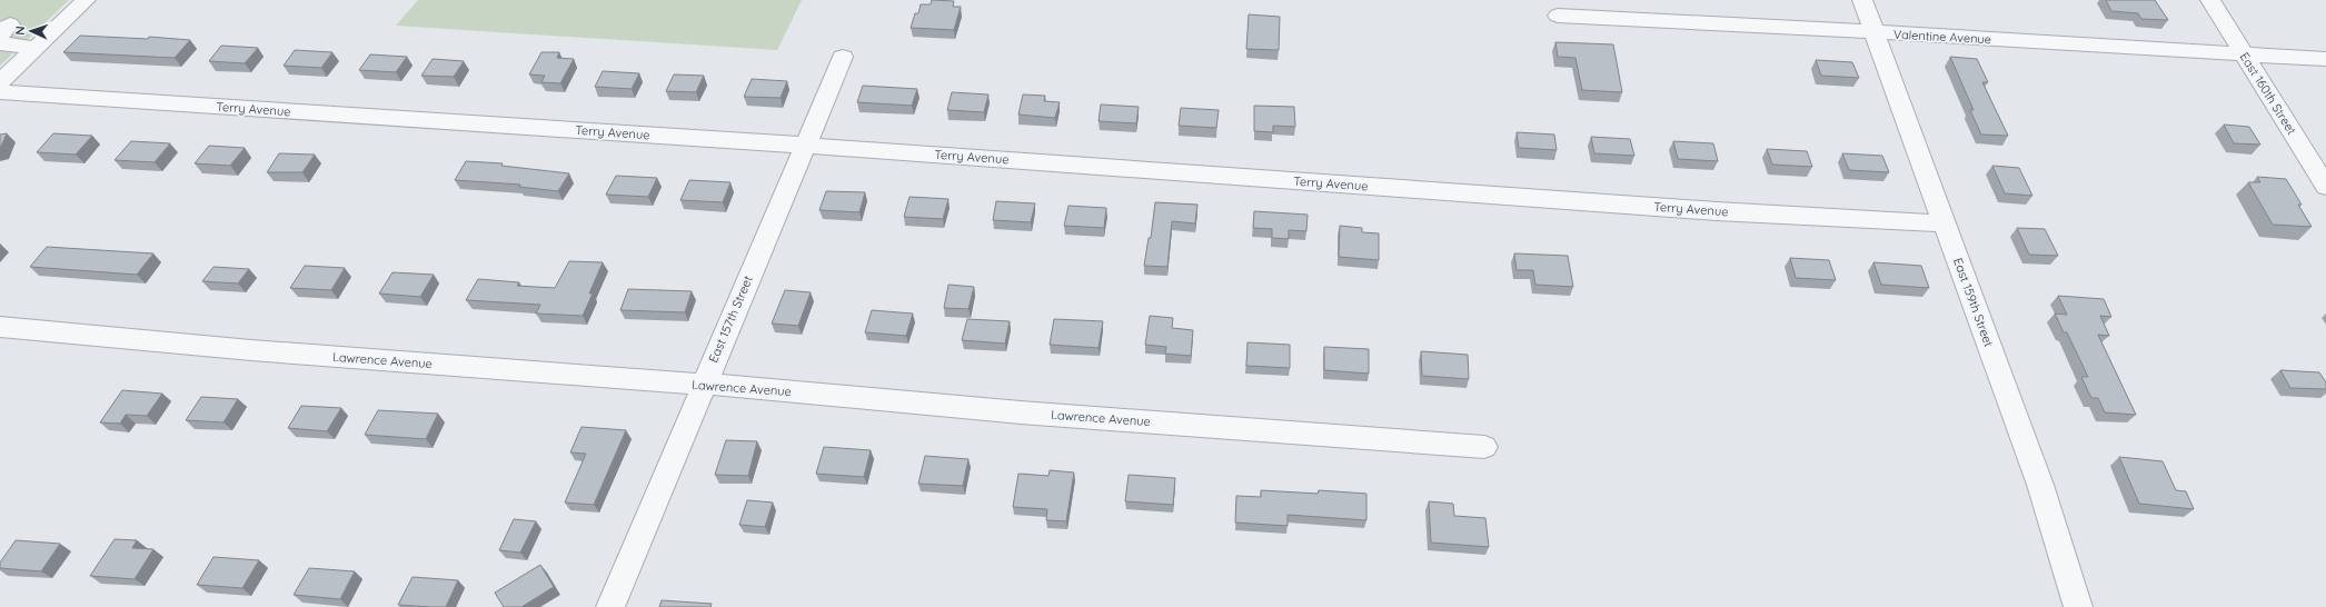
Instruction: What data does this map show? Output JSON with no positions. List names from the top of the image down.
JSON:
{
  "streets": {
    "street": [
      "Valentine Avenue",
      "East 160th Street",
      "Terry Avenue",
      "East 159th Street",
      "East 157th Street",
      "Lawrence Avenue"
    ]
  },
  "crossings": [
    ["Valentine Avenue", "East 160th Street"],
    ["Valentine Avenue", "East 159th Street"],
    ["Terry Avenue", "East 159th Street"],
    ["Terry Avenue", "East 157th Street"],
    ["East 157th Street", "Lawrence Avenue"]
  ],
  "north": "left"
}
